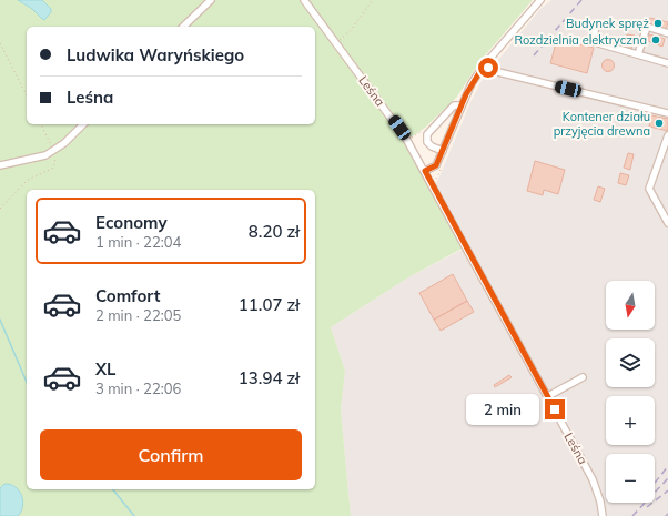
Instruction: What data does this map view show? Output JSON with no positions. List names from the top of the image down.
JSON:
{
  "streets": {
    "street": ["Leśna"]
  },
  "places": ["Budynek spręż", "Rozdzielnia elektryczna", "Kontener działu przyjęcia drewna"],
  "north": "bottom",
  "page": {
    "banner": ["Ludwika Waryńskiego", "Leśna"],
    "list": [
      {
        "name": "Economy",
        "note": "1 min · 22:04",
        "value": "8.20 zł"
      },
      {
        "name": "Comfort",
        "note": "2 min · 22:05",
        "value": "11.07 zł"
      },
      {
        "name": "XL",
        "note": "3 min · 22:06",
        "value": "13.94 zł"
      }
    ],
    "map_buttons": ["+", "−"],
    "bubble": "2 min",
    "buttons": "Confirm"
  }
}
